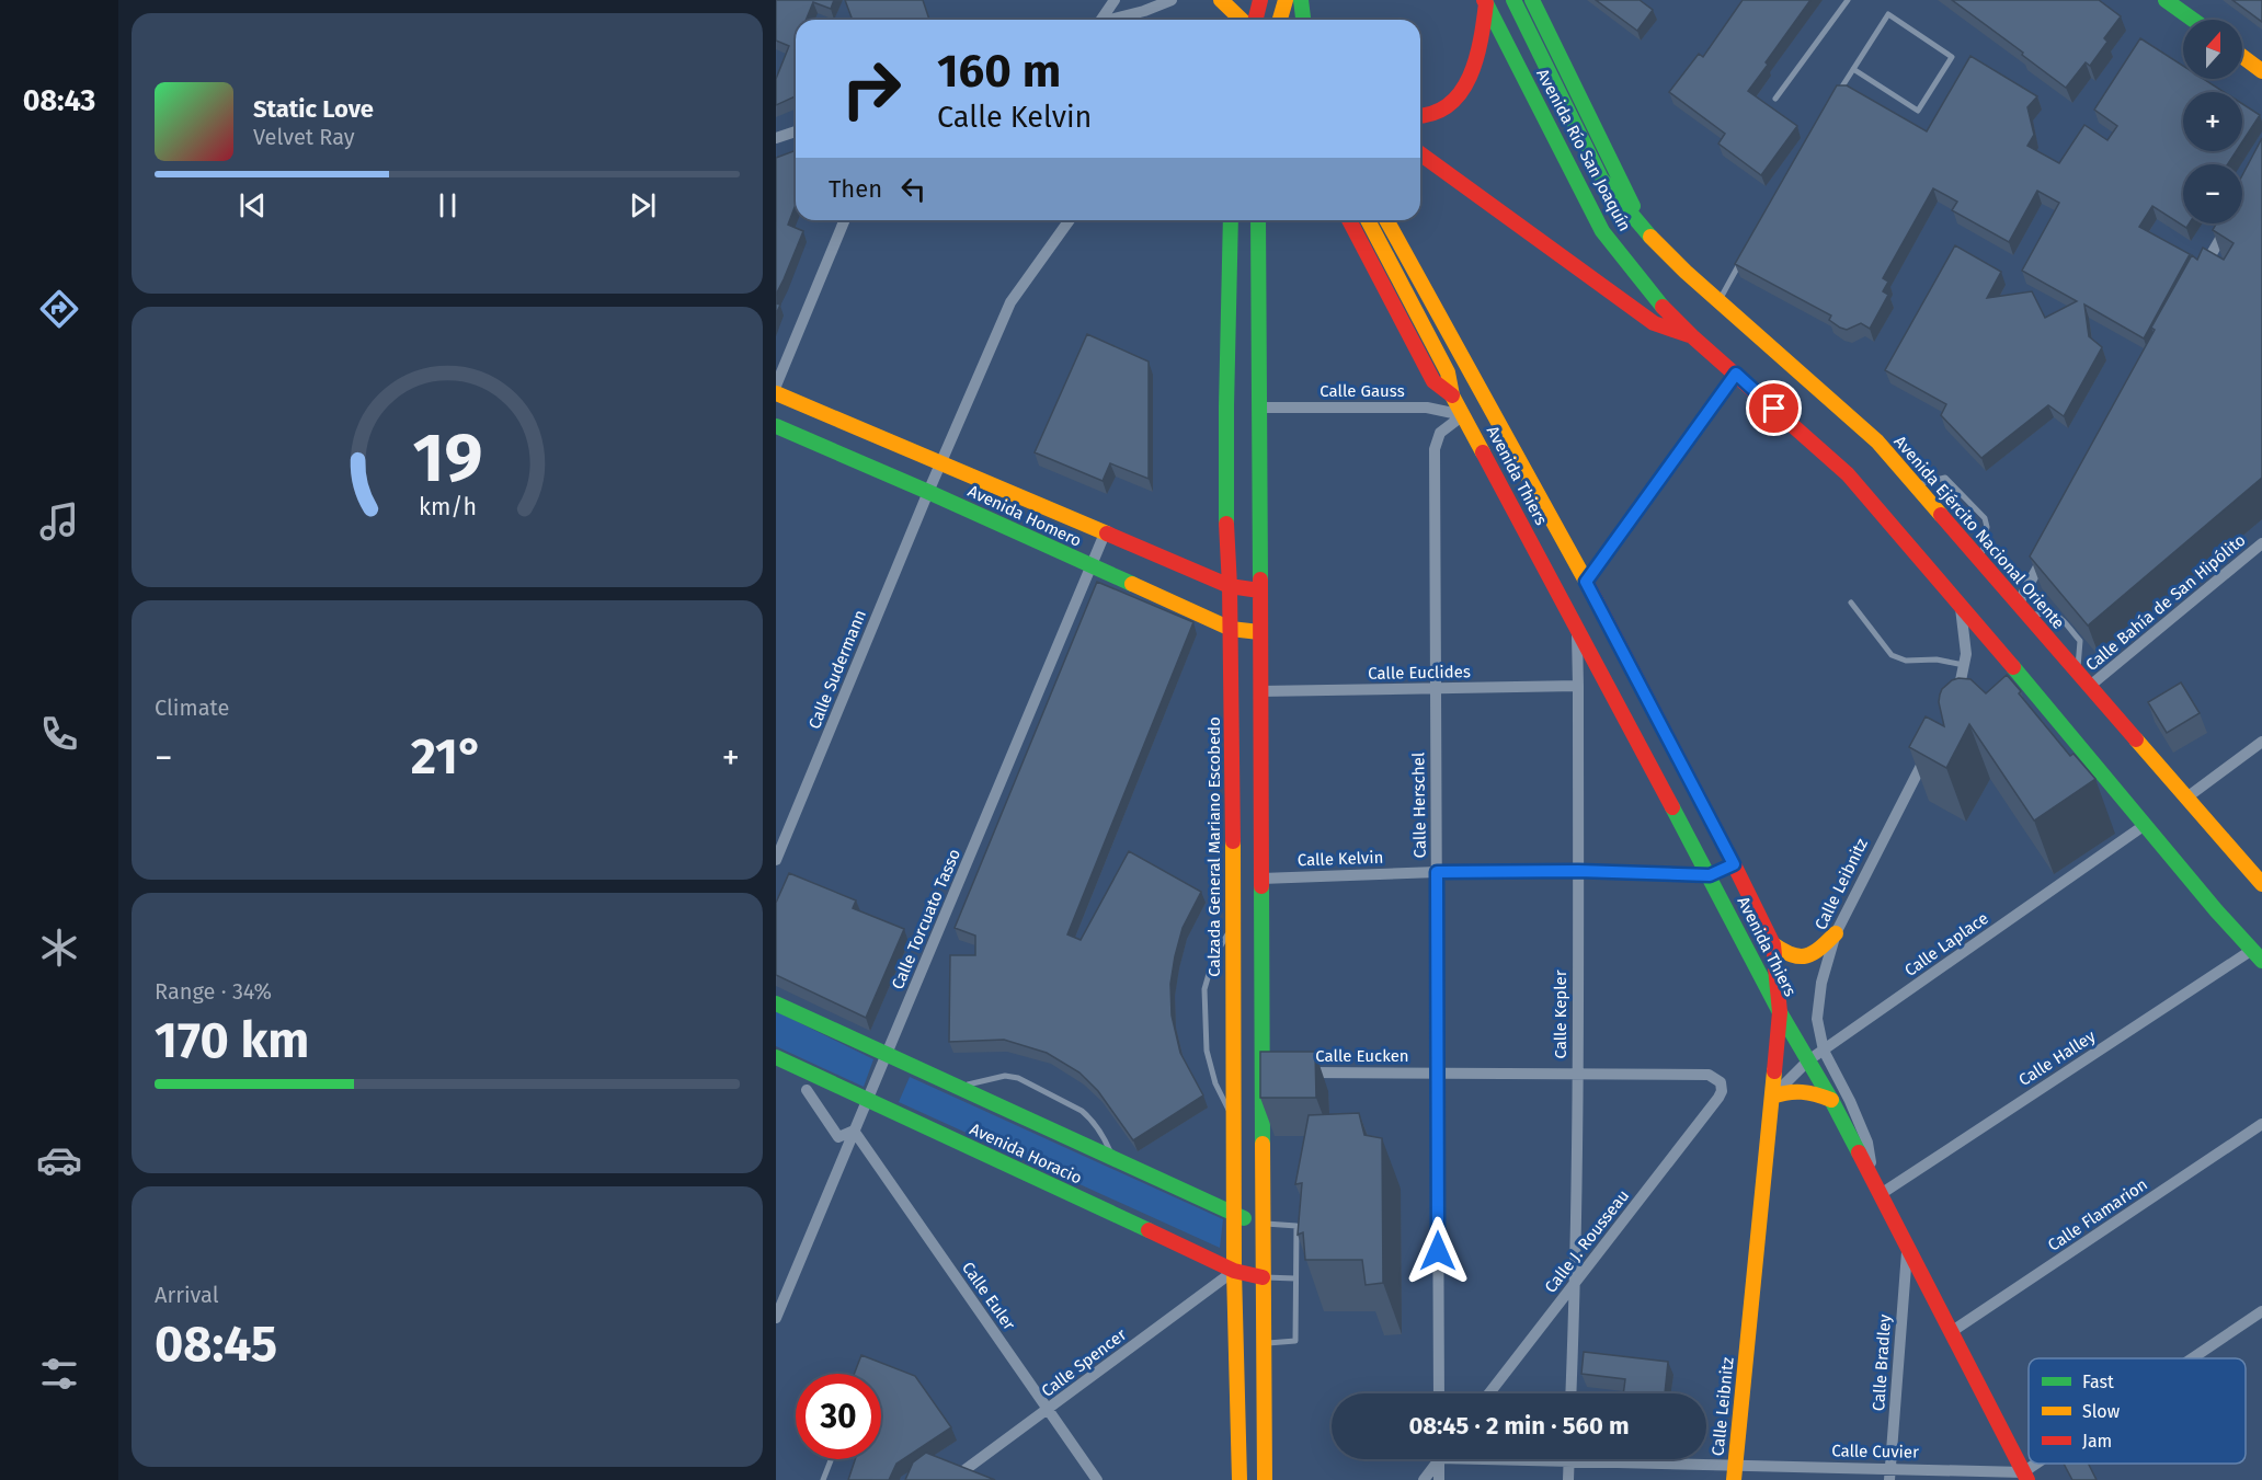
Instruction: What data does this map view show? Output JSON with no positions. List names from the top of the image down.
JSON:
{
  "streets": {
    "main road": [
      "Avenida Río San Joaquín",
      "Avenida Thiers",
      "Avenida Homero",
      "Avenida Ejército Nacional Oriente",
      "Calzada General Mariano Escobedo",
      "Calle Leibnitz",
      "Avenida Horacio"
    ],
    "street": [
      "Calle Gauss",
      "Calle Bahía de San Hipólito",
      "Calle Sudermann",
      "Calle Euclides",
      "Calle Herschel",
      "Calle Kelvin",
      "Calle Torcuato Tasso",
      "Calle Laplace",
      "Calle Kepler",
      "Calle Eucken",
      "Calle Halley",
      "Calle Flamarion",
      "Calle J. Rousseau",
      "Calle Euler",
      "Calle Spencer",
      "Calle Bradley",
      "Calle Cuvier"
    ]
  },
  "crossings": [
    ["Avenida Río San Joaquín", "Avenida Ejército Nacional Oriente"],
    ["Calle Gauss", "Avenida Thiers"],
    ["Calle Gauss", "Calle Herschel"],
    ["Avenida Thiers", "Calle Herschel"],
    ["Avenida Thiers", "Calle Kelvin"],
    ["Avenida Thiers", "Calle Leibnitz"],
    ["Avenida Thiers", "Calle Laplace"],
    ["Avenida Thiers", "Calle Kepler"],
    ["Avenida Thiers", "Calle Halley"],
    ["Avenida Thiers", "Calle Flamarion"],
    ["Avenida Thiers", "Calle Bradley"],
    ["Avenida Thiers", "Calle Cuvier"],
    ["Avenida Homero", "Calle Sudermann"],
    ["Avenida Homero", "Calzada General Mariano Escobedo"],
    ["Avenida Homero", "Calle Torcuato Tasso"],
    ["Avenida Ejército Nacional Oriente", "Calle Bahía de San Hipólito"],
    ["Calle Euclides", "Calle Herschel"],
    ["Calle Euclides", "Calle Kepler"],
    ["Calle Herschel", "Calle Kelvin"],
    ["Calle Herschel", "Calle Eucken"],
    ["Calzada General Mariano Escobedo", "Avenida Horacio"],
    ["Calzada General Mariano Escobedo", "Calle Spencer"],
    ["Calle Kelvin", "Calle Kepler"],
    ["Calle Leibnitz", "Calle Laplace"],
    ["Calle Leibnitz", "Calle Halley"],
    ["Calle Leibnitz", "Calle Cuvier"],
    ["Calle Torcuato Tasso", "Avenida Horacio"],
    ["Calle Torcuato Tasso", "Calle Euler"],
    ["Calle Kepler", "Calle Eucken"],
    ["Calle Kepler", "Calle J. Rousseau"],
    ["Calle Eucken", "Calle J. Rousseau"],
    ["Avenida Horacio", "Calle Spencer"],
    ["Calle Euler", "Calle Spencer"],
    ["Calle Bradley", "Calle Cuvier"]
  ],
  "legend": ["Fast", "Slow", "Jam"],
  "north": "top",
  "page": {
    "tabs": "08:43",
    "map_buttons": ["+", "−"],
    "turn": ["160 m", "Calle Kelvin"],
    "song": ["Static Love", "Velvet Ray"],
    "then": "Then",
    "tile": [
      "Climate",
      ["Range · 34%", "170 km"],
      ["Arrival", "08:45"]
    ],
    "heat": ["−", "21°", "+"],
    "limit": "30",
    "trip": "08:45 · 2 min · 560 m",
    "gauge": ["19", "km/h"]
  }
}
